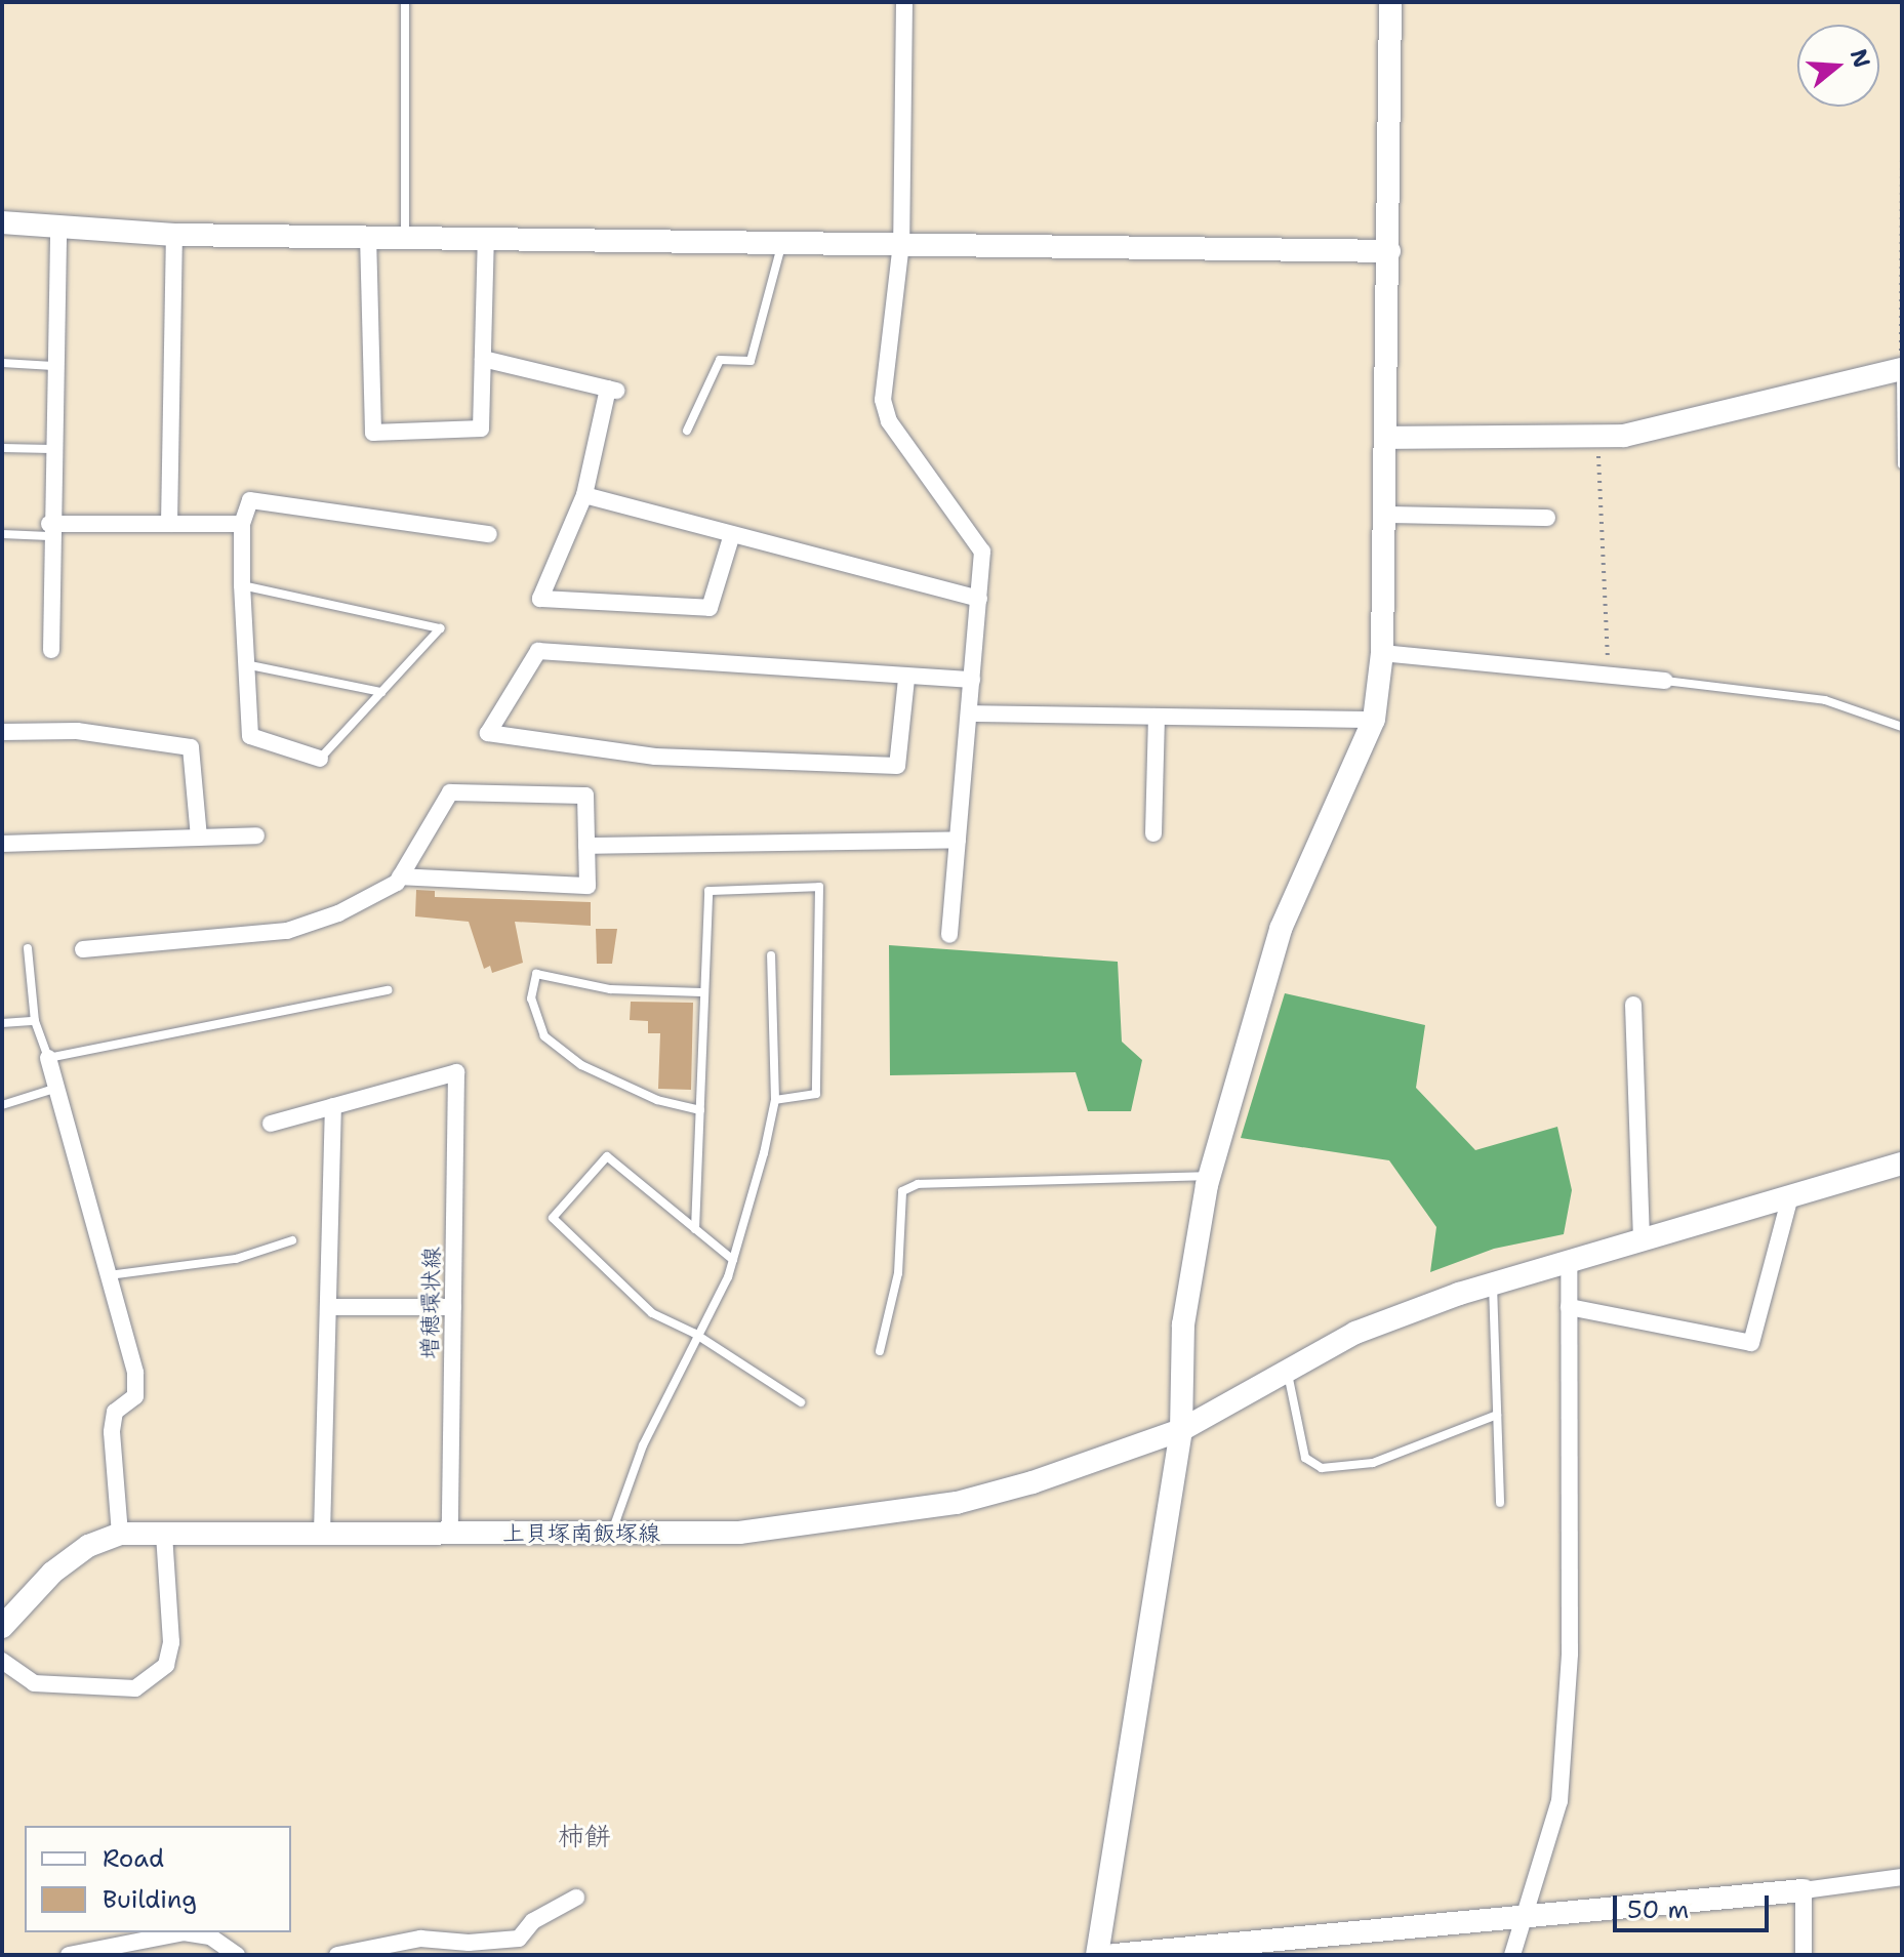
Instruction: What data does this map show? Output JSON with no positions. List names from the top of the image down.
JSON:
{
  "streets": {
    "street": ["増穂環状線", "上貝塚南飯塚線"]
  },
  "crossings": [
    ["増穂環状線", "上貝塚南飯塚線"]
  ],
  "districts": ["柿餅"],
  "legend": ["Road", "Building"],
  "scale_bar": "50 m",
  "north": "right"
}
